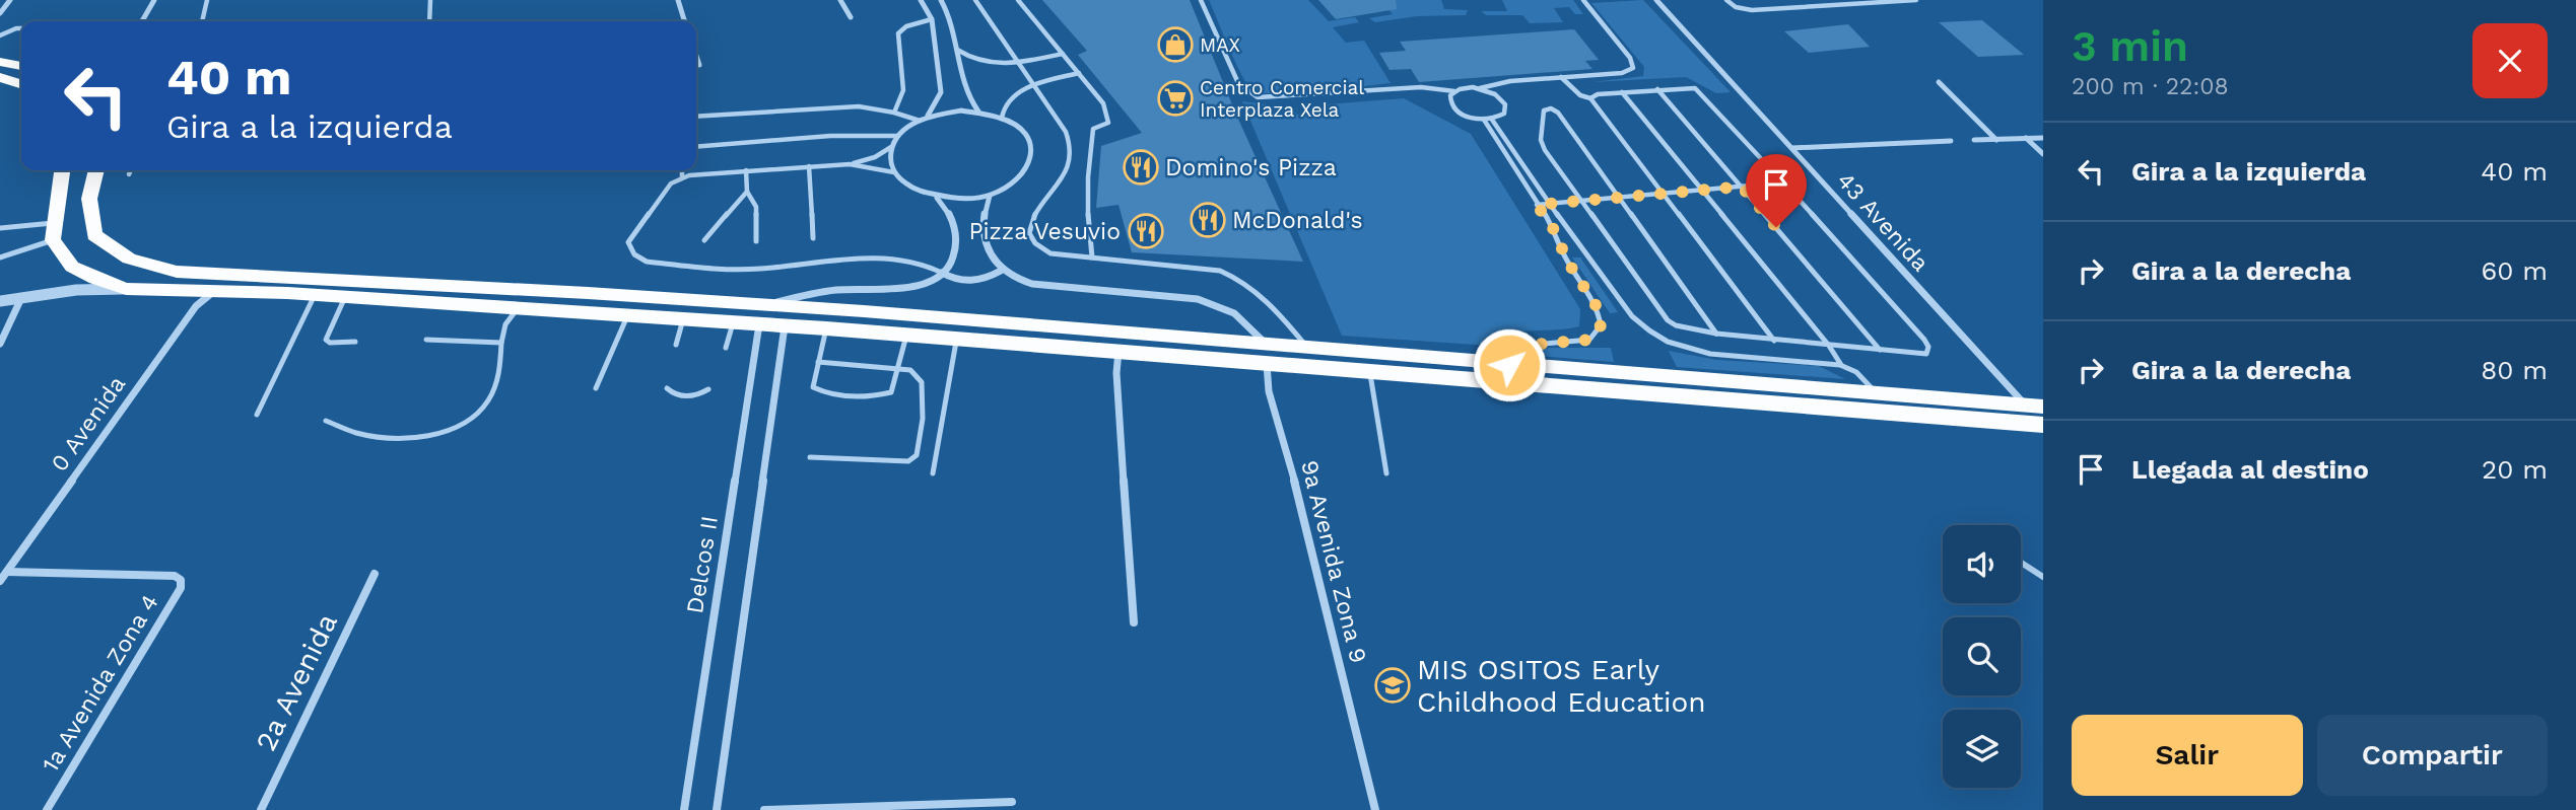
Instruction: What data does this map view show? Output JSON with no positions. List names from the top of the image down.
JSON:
{
  "streets": {
    "street": [
      "43 Avenida",
      "0 Avenida",
      "9a Avenida Zona 9",
      "Delcos II",
      "2a Avenida",
      "1a Avenida Zona 4"
    ]
  },
  "crossings": [
    ["0 Avenida", "1a Avenida Zona 4"]
  ],
  "places": {
    "shop": ["MAX"],
    "supermarket": ["Centro Comercial Interplaza Xela"],
    "restaurant": ["Domino's Pizza", "McDonald's", "Pizza Vesuvio"],
    "school or university": ["MIS OSITOS Early Childhood Education"]
  },
  "page": {
    "heading": ["3 min", "200 m · 22:08"],
    "turn": ["40 m", "Gira a la izquierda"],
    "list": [
      {
        "name": "Gira a la izquierda",
        "value": "40 m"
      },
      {
        "name": "Gira a la derecha",
        "value": "60 m"
      },
      {
        "name": "Gira a la derecha",
        "value": "80 m"
      },
      {
        "name": "Llegada al destino",
        "value": "20 m"
      }
    ],
    "buttons": ["Salir", "Compartir"]
  }
}
